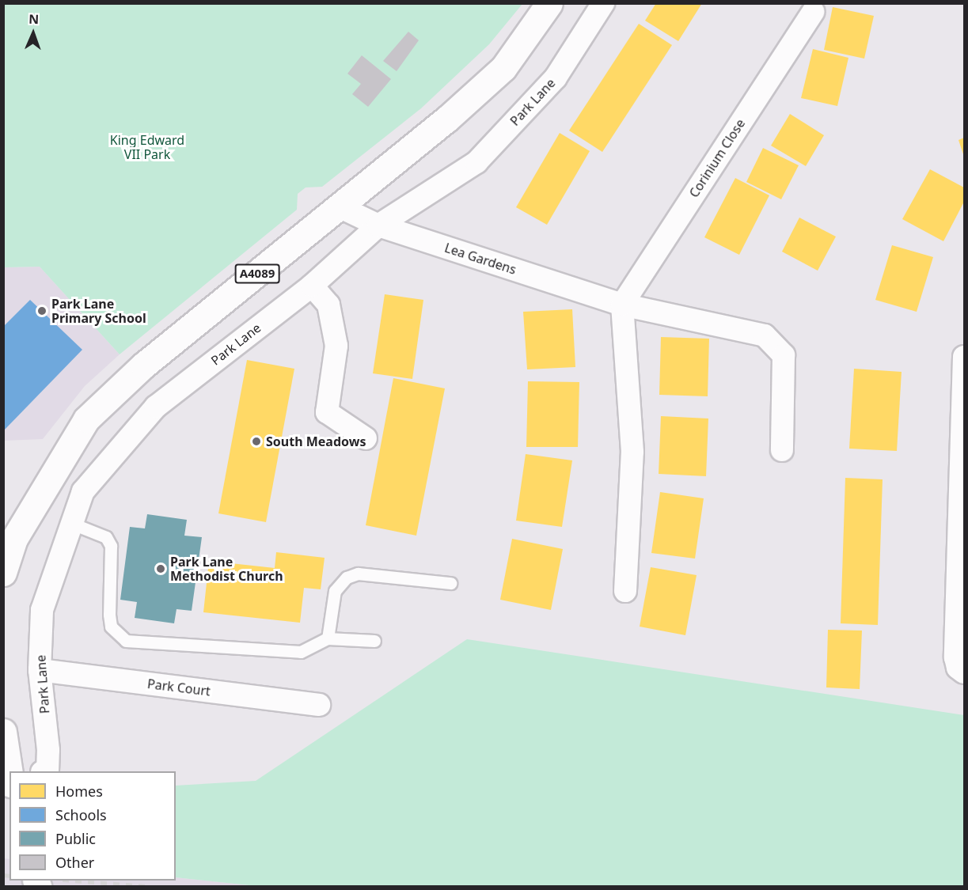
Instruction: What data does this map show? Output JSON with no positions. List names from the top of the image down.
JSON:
{
  "streets": {
    "main road": ["A4089"],
    "street": [
      "Park Lane",
      "Corinium Close",
      "Lea Gardens",
      "Park Court"
    ]
  },
  "crossings": [
    ["Park Lane", "Lea Gardens"],
    ["Park Lane", "Park Court"],
    ["Corinium Close", "Lea Gardens"],
    ["Lea Gardens", "A4089"]
  ],
  "parks": ["King Edward VII Park"],
  "places": ["Park Lane Primary School", "South Meadows", "Park Lane Methodist Church"],
  "legend": [
    "Homes",
    "Schools",
    "Public",
    "Other"
  ],
  "north": "top"
}
